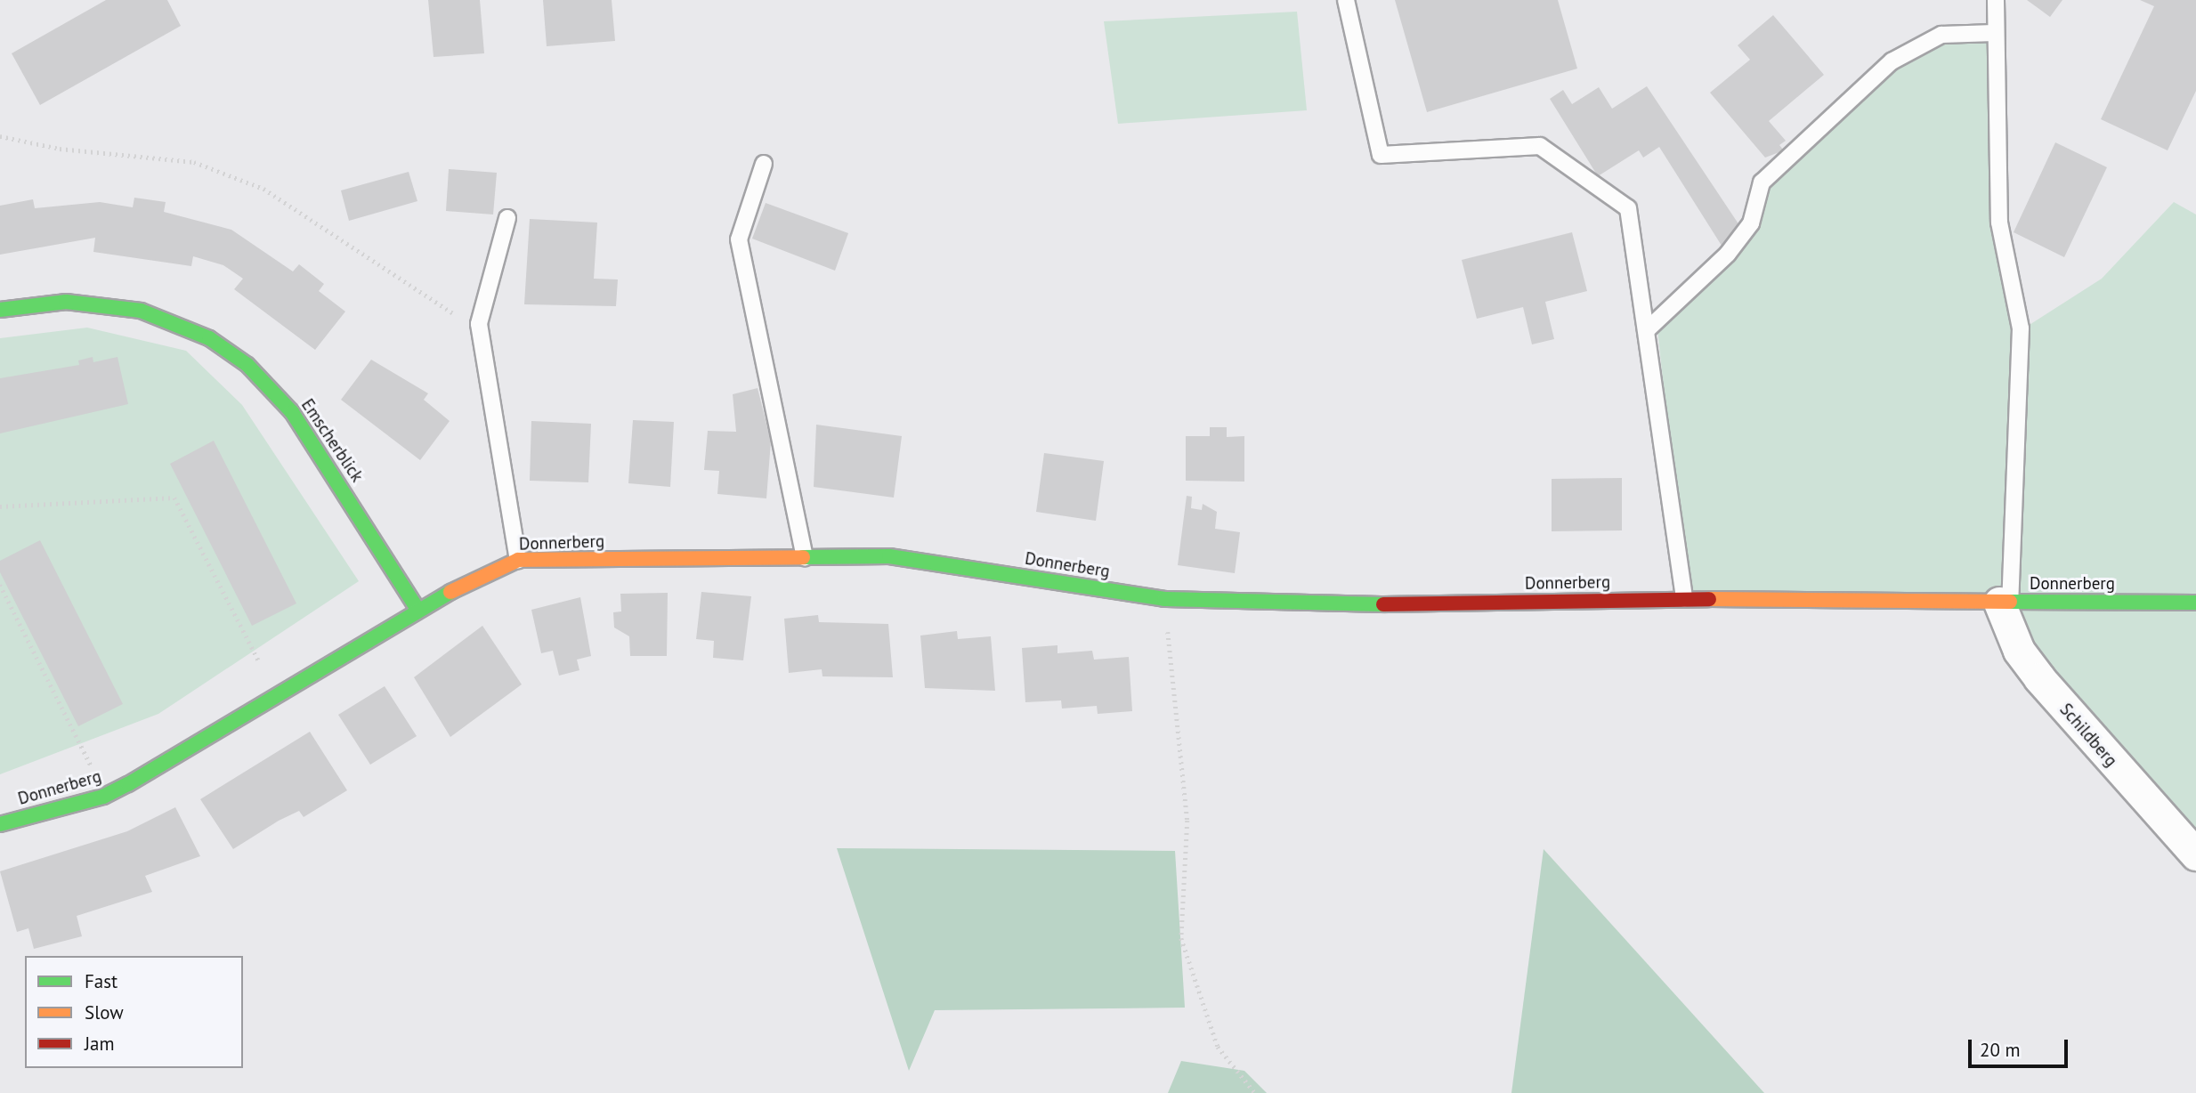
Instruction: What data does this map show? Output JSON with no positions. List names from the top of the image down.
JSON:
{
  "streets": {
    "street": ["Emscherblick", "Donnerberg", "Schildberg"]
  },
  "crossings": [
    ["Emscherblick", "Donnerberg"],
    ["Donnerberg", "Schildberg"]
  ],
  "legend": ["Fast", "Slow", "Jam"],
  "scale_bar": "20 m"
}
